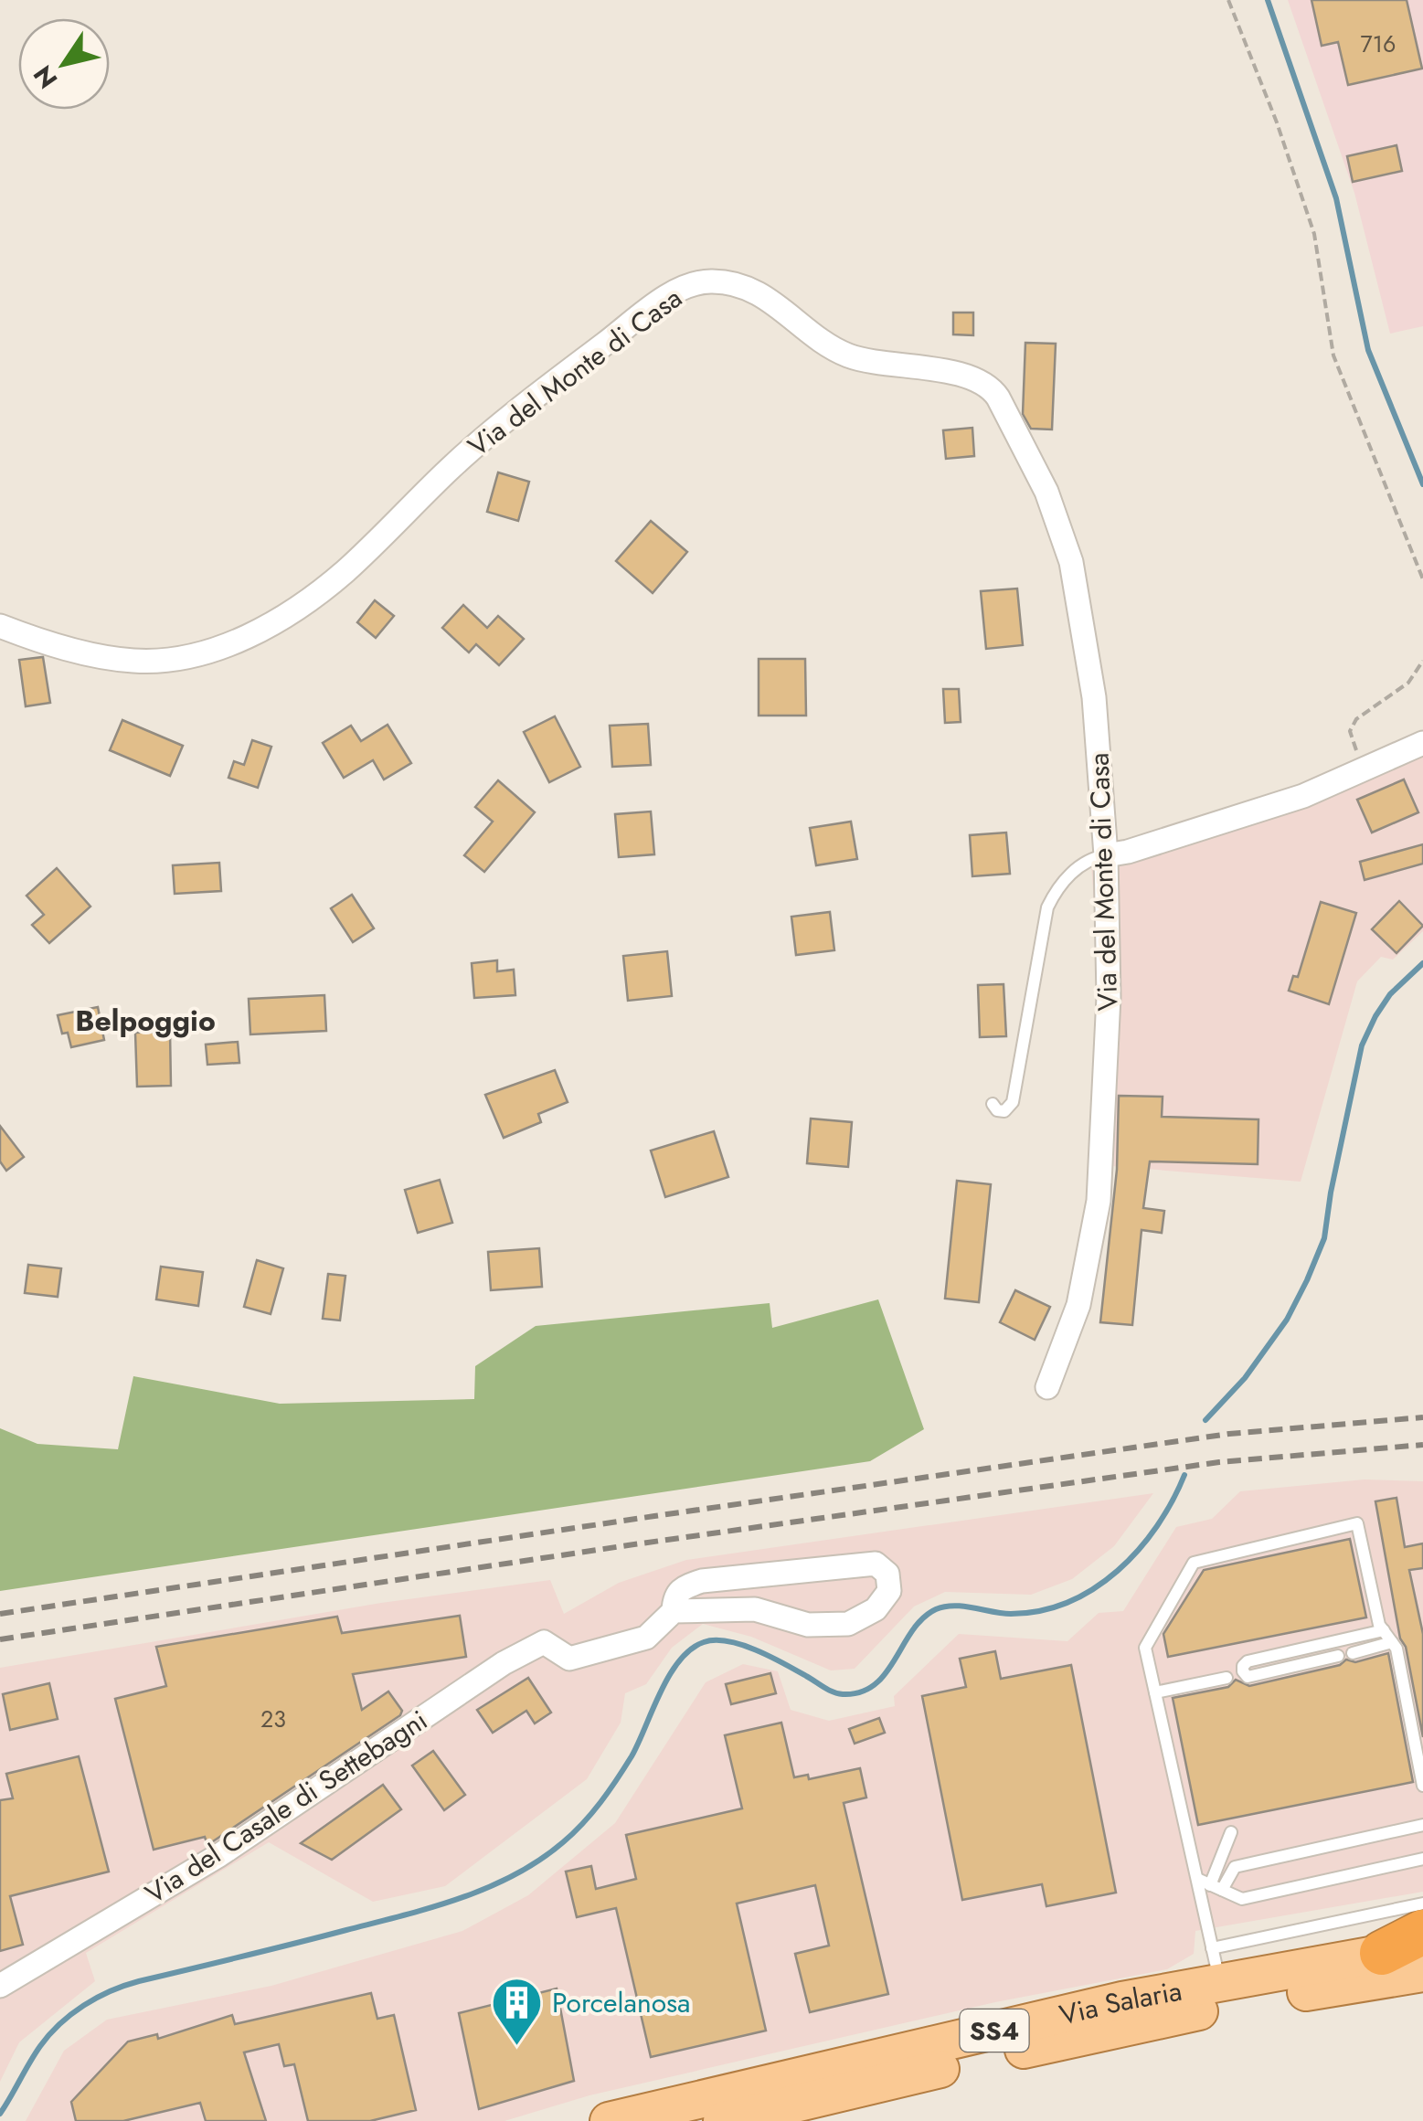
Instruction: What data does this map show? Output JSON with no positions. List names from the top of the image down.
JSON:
{
  "streets": {
    "main road": ["Via Salaria", "SS4"],
    "street": ["Via del Monte di Casa", "Via del Casale di Settebagni"]
  },
  "districts": ["Belpoggio"],
  "places": {
    "building": ["Porcelanosa"]
  },
  "house_numbers": ["716", "23"],
  "north": "bottom left"
}
